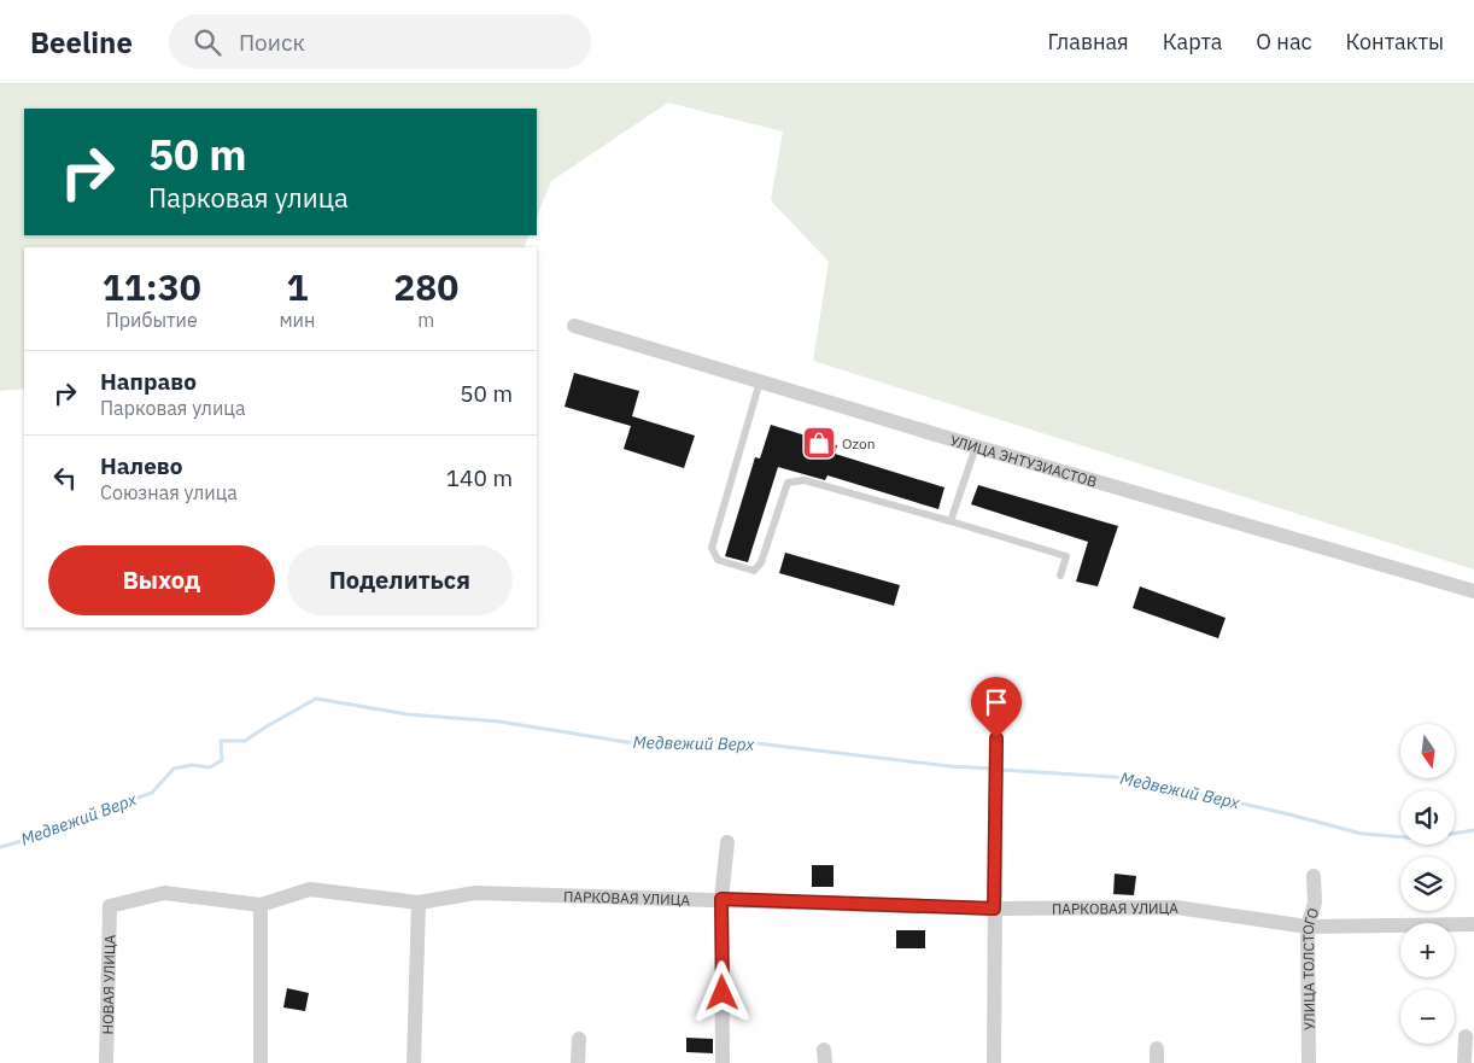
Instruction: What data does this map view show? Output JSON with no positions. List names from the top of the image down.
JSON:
{
  "streets": {
    "street": [
      "УЛИЦА ЭНТУЗИАСТОВ",
      "ПАРКОВАЯ УЛИЦА",
      "УЛИЦА ТОЛСТОГО",
      "НОВАЯ УЛИЦА"
    ]
  },
  "crossings": [
    ["ПАРКОВАЯ УЛИЦА", "УЛИЦА ТОЛСТОГО"],
    ["ПАРКОВАЯ УЛИЦА", "НОВАЯ УЛИЦА"]
  ],
  "water": ["Медвежий Верх"],
  "places": {
    "shop": ["Ozon"]
  },
  "north": "bottom",
  "page": {
    "header": "Beeline",
    "search": "Поиск",
    "nav": [
      "Главная",
      "Карта",
      "О нас",
      "Контакты"
    ],
    "turn": ["50 m", "Парковая улица"],
    "eta": [
      "11:30",
      "Прибытие",
      "1",
      "мин",
      "280",
      "m"
    ],
    "list": [
      {
        "name": "Направо",
        "note": "Парковая улица",
        "value": "50 m"
      },
      {
        "name": "Налево",
        "note": "Союзная улица",
        "value": "140 m"
      }
    ],
    "buttons": ["Выход", "Поделиться"],
    "map_buttons": ["+", "−"]
  }
}
